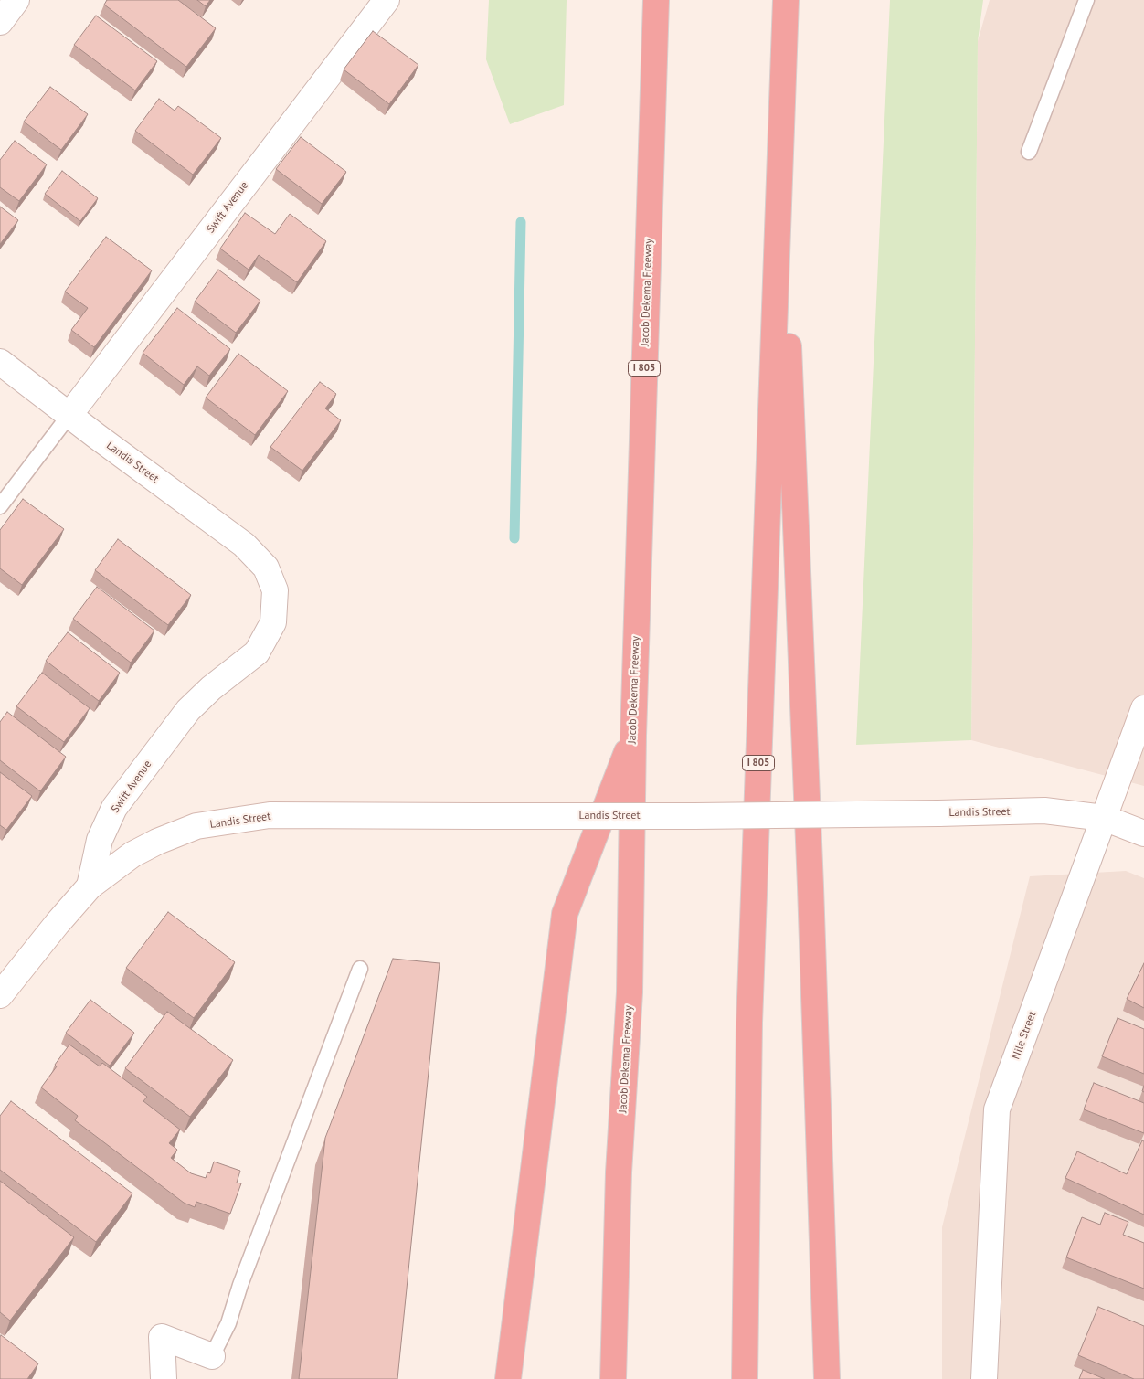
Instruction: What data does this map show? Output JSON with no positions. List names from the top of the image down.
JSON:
{
  "streets": {
    "highway": ["Jacob Dekema Freeway", "I 805"],
    "street": ["Swift Avenue", "Landis Street", "Nile Street"]
  },
  "crossings": [
    ["Swift Avenue", "Landis Street"],
    ["Landis Street", "Nile Street"]
  ]
}
